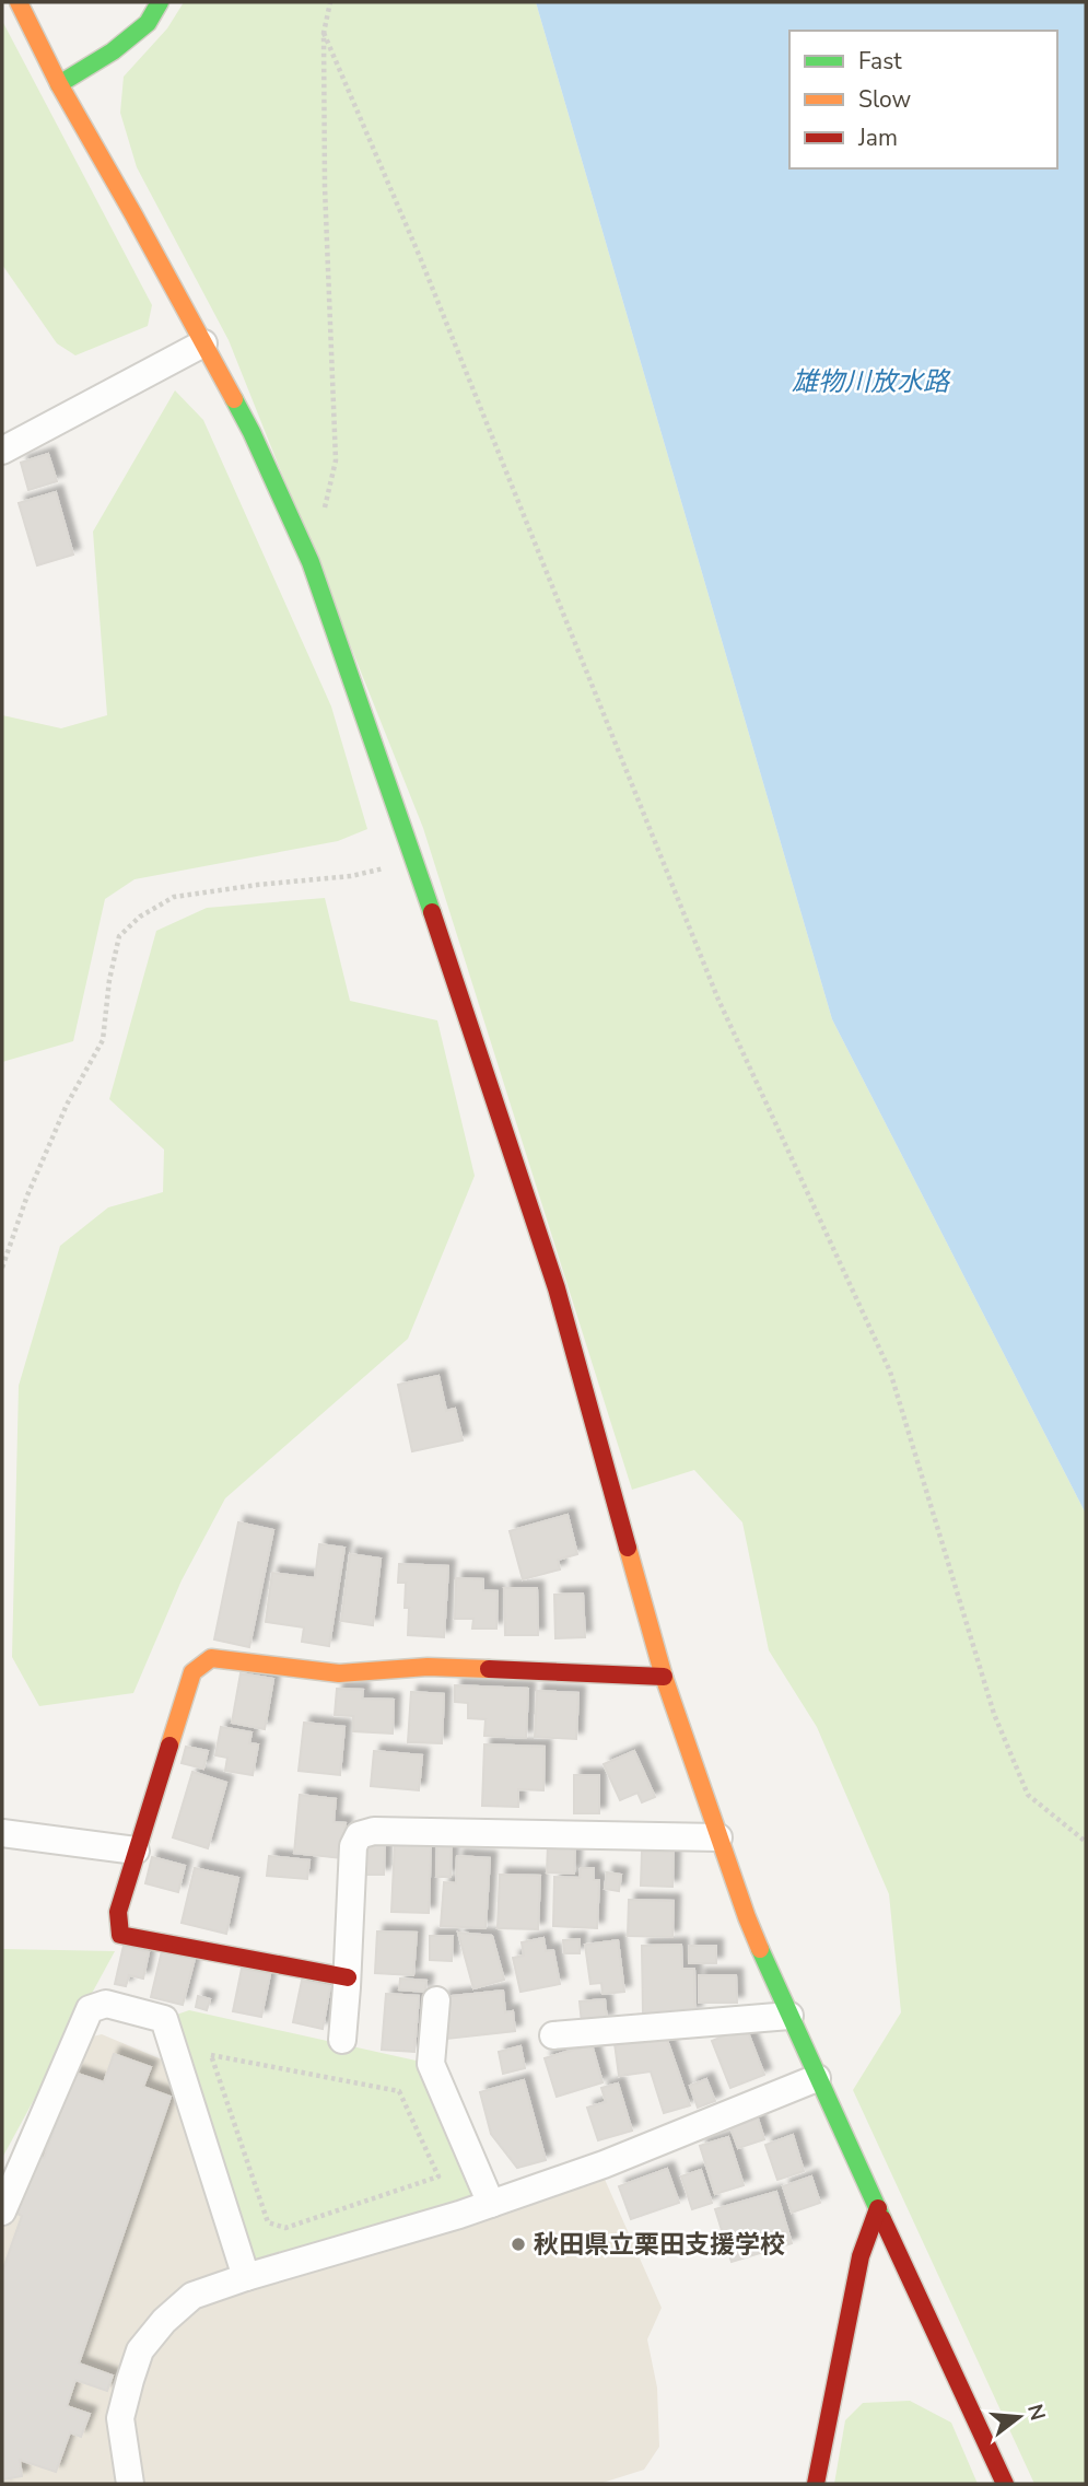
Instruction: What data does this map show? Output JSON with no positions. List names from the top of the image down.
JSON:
{
  "water": ["雄物川放水路"],
  "places": ["秋田県立栗田支援学校"],
  "legend": ["Fast", "Slow", "Jam"],
  "north": "right"
}
